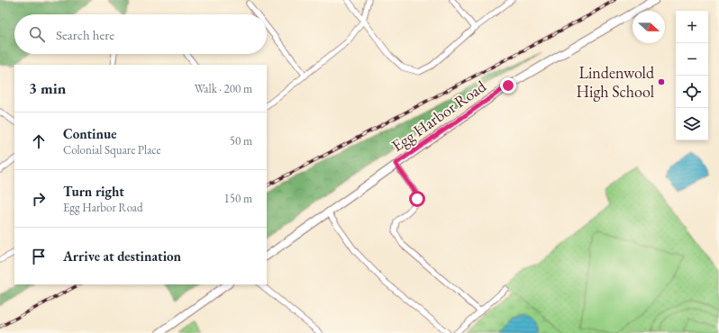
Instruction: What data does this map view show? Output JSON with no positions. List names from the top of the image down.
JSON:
{
  "streets": {
    "street": ["Egg Harbor Road"]
  },
  "places": ["Lindenwold High School"],
  "north": "right",
  "page": {
    "map_buttons": ["+", "−"],
    "search": "Search here",
    "heading": ["3 min", "Walk · 200 m"],
    "list": [
      ["Continue", "Colonial Square Place", "50 m"],
      ["Turn right", "Egg Harbor Road", "150 m"],
      "Arrive at destination"
    ]
  }
}
